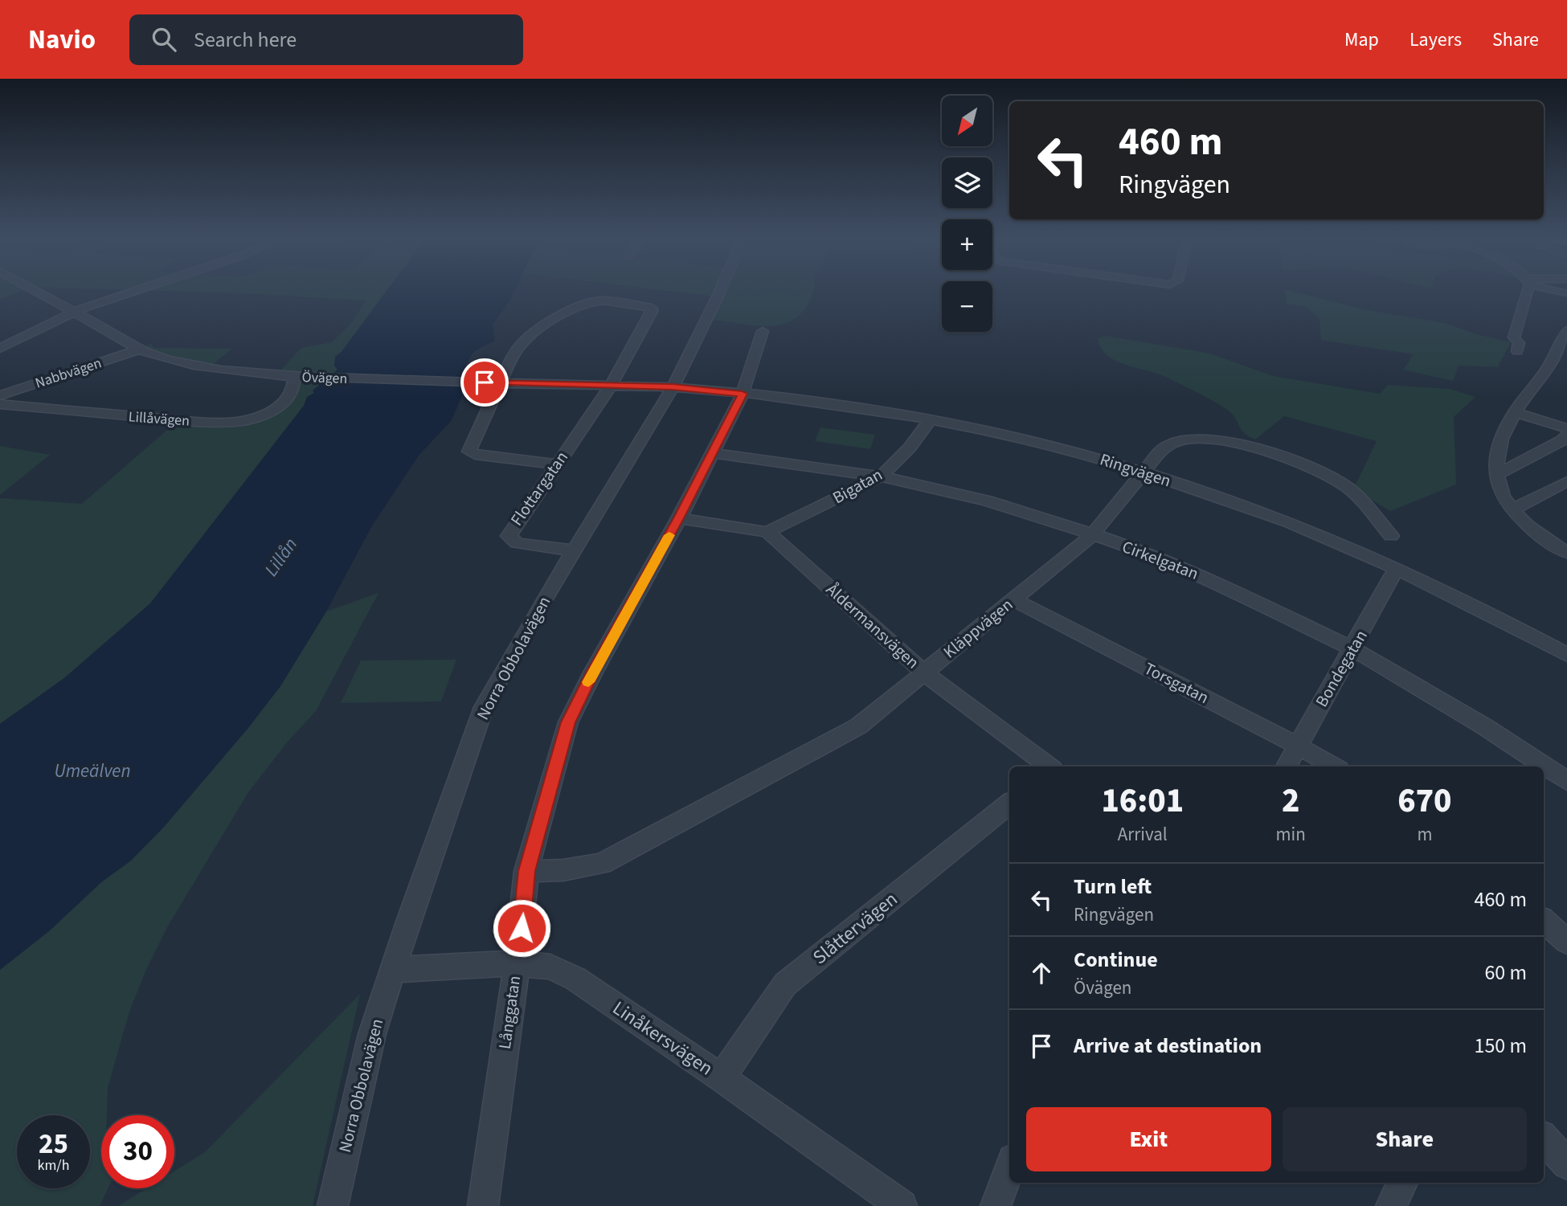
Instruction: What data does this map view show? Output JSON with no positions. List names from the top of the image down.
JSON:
{
  "streets": {
    "street": [
      "Nabbvägen",
      "Övägen",
      "Lillåvägen",
      "Ringvägen",
      "Bigatan",
      "Flottargatan",
      "Cirkelgatan",
      "Åldermansvägen",
      "Kläppvägen",
      "Norra Obbolavägen",
      "Bondegatan",
      "Torsgatan",
      "Slåttervägen",
      "Långgatan",
      "Linåkersvägen"
    ]
  },
  "crossings": [
    ["Nabbvägen", "Övägen"],
    ["Övägen", "Lillåvägen"],
    ["Övägen", "Ringvägen"],
    ["Övägen", "Flottargatan"],
    ["Övägen", "Norra Obbolavägen"],
    ["Ringvägen", "Bigatan"],
    ["Ringvägen", "Kläppvägen"],
    ["Ringvägen", "Norra Obbolavägen"],
    ["Ringvägen", "Bondegatan"],
    ["Ringvägen", "Långgatan"],
    ["Bigatan", "Cirkelgatan"],
    ["Bigatan", "Åldermansvägen"],
    ["Flottargatan", "Norra Obbolavägen"],
    ["Cirkelgatan", "Kläppvägen"],
    ["Cirkelgatan", "Bondegatan"],
    ["Cirkelgatan", "Långgatan"],
    ["Åldermansvägen", "Kläppvägen"],
    ["Kläppvägen", "Torsgatan"],
    ["Kläppvägen", "Långgatan"],
    ["Norra Obbolavägen", "Linåkersvägen"],
    ["Bondegatan", "Torsgatan"],
    ["Slåttervägen", "Linåkersvägen"],
    ["Långgatan", "Linåkersvägen"]
  ],
  "water": ["Lillån", "Umeälven"],
  "north": "bottom left",
  "page": {
    "header": "Navio",
    "search": "Search here",
    "nav": ["Map", "Layers", "Share"],
    "map_buttons": ["+", "−"],
    "turn": ["460 m", "Ringvägen"],
    "eta": [
      "16:01",
      "Arrival",
      "2",
      "min",
      "670",
      "m"
    ],
    "list": [
      {
        "name": "Turn left",
        "note": "Ringvägen",
        "value": "460 m"
      },
      {
        "name": "Continue",
        "note": "Övägen",
        "value": "60 m"
      },
      {
        "name": "Arrive at destination",
        "value": "150 m"
      }
    ],
    "buttons": ["Exit", "Share"],
    "speed": "25 km/h",
    "limit": "30"
  }
}
